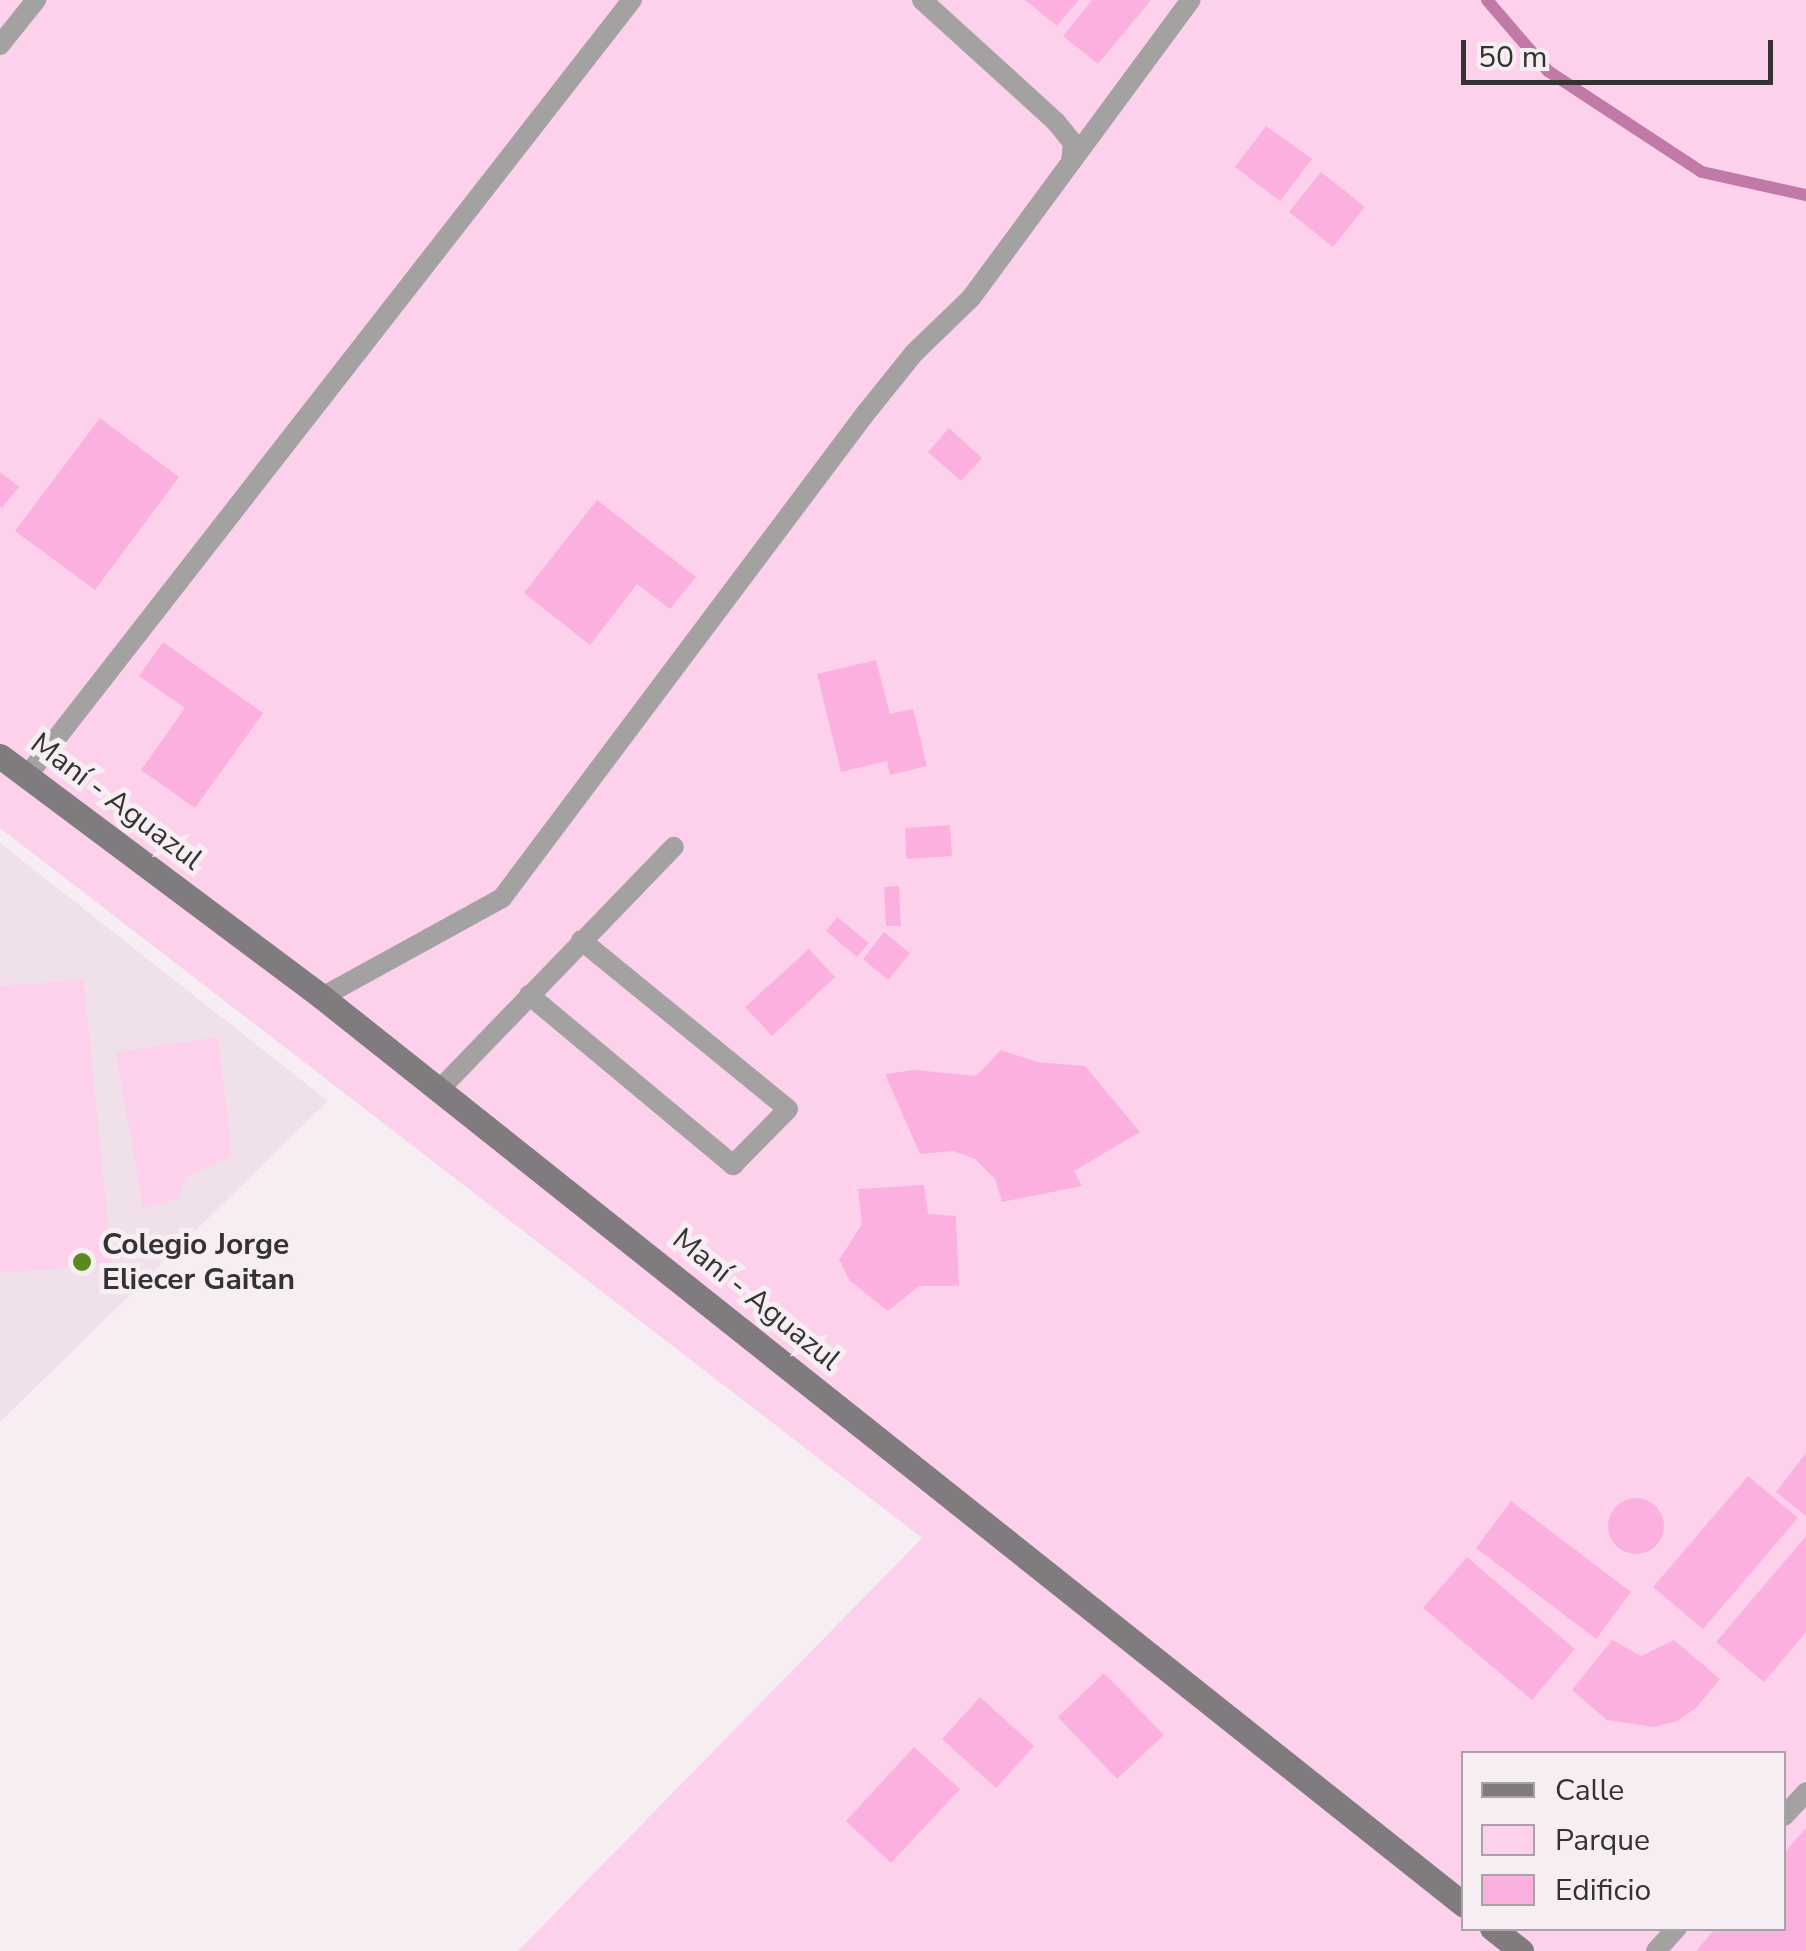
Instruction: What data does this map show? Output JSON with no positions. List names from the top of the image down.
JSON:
{
  "streets": {
    "street": ["Maní - Aguazul"]
  },
  "places": ["Colegio Jorge Eliecer Gaitan"],
  "legend": ["Calle", "Parque", "Edificio"],
  "scale_bar": "50 m"
}
